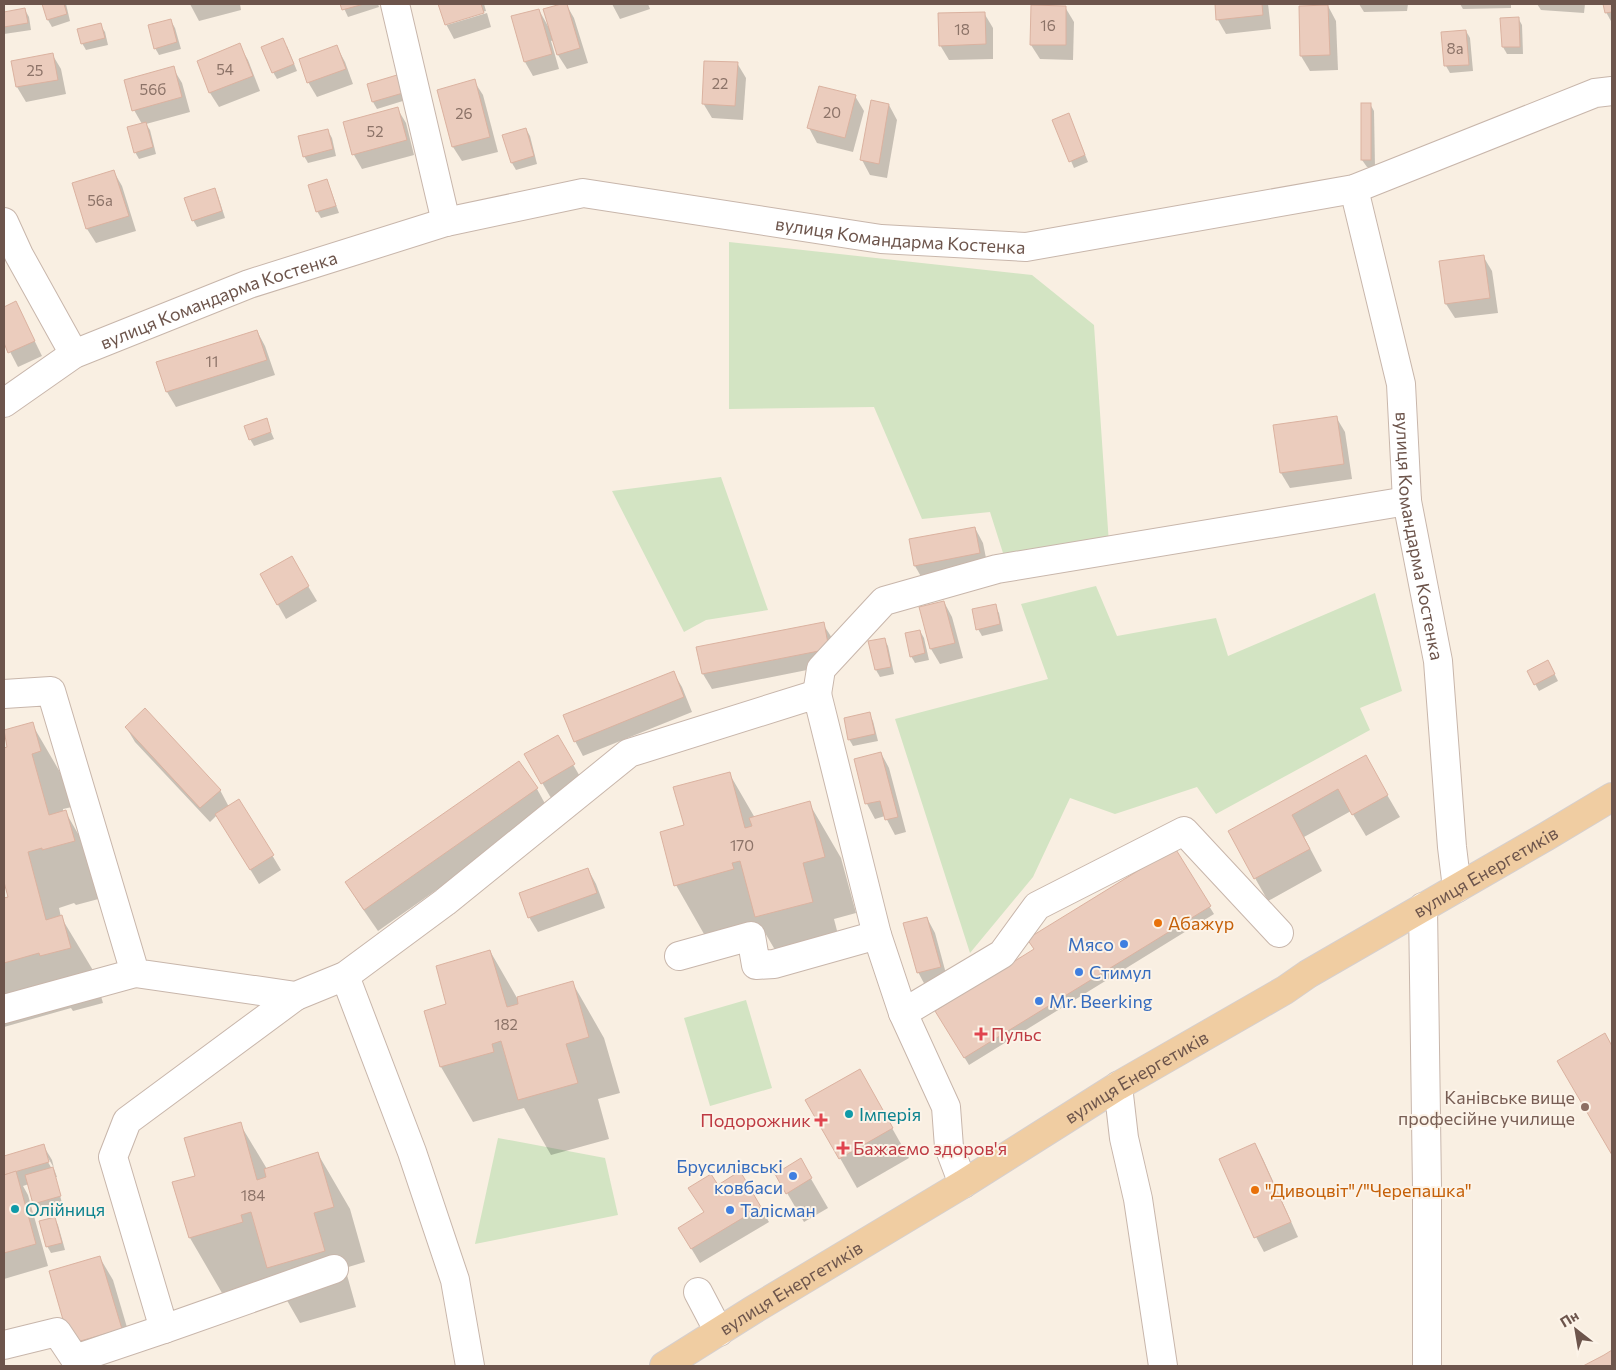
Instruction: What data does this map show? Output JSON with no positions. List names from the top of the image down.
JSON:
{
  "streets": {
    "main road": ["вулиця Енергетиків"],
    "street": ["вулиця Командарма Костенка"]
  },
  "crossings": [
    ["вулиця Командарма Костенка", "вулиця Енергетиків"]
  ],
  "places": {
    "other": [
      "Абажур",
      "Мясо",
      "Стимул",
      "Mr. Beerking",
      "Канівське вище професійне училище",
      "Імперія",
      "Брусилівські ковбаси",
      "\"Дивоцвіт\"/\"Черепашка\"",
      "Олійниця",
      "Талісман"
    ],
    "health": ["Пульс", "Подорожник", "Бажаємо здоров'я"]
  },
  "house_numbers": [
    "16",
    "18",
    "8а",
    "54",
    "25",
    "22",
    "56б",
    "20",
    "26",
    "52",
    "56а",
    "11",
    "170",
    "182",
    "184"
  ],
  "north": "top left"
}
